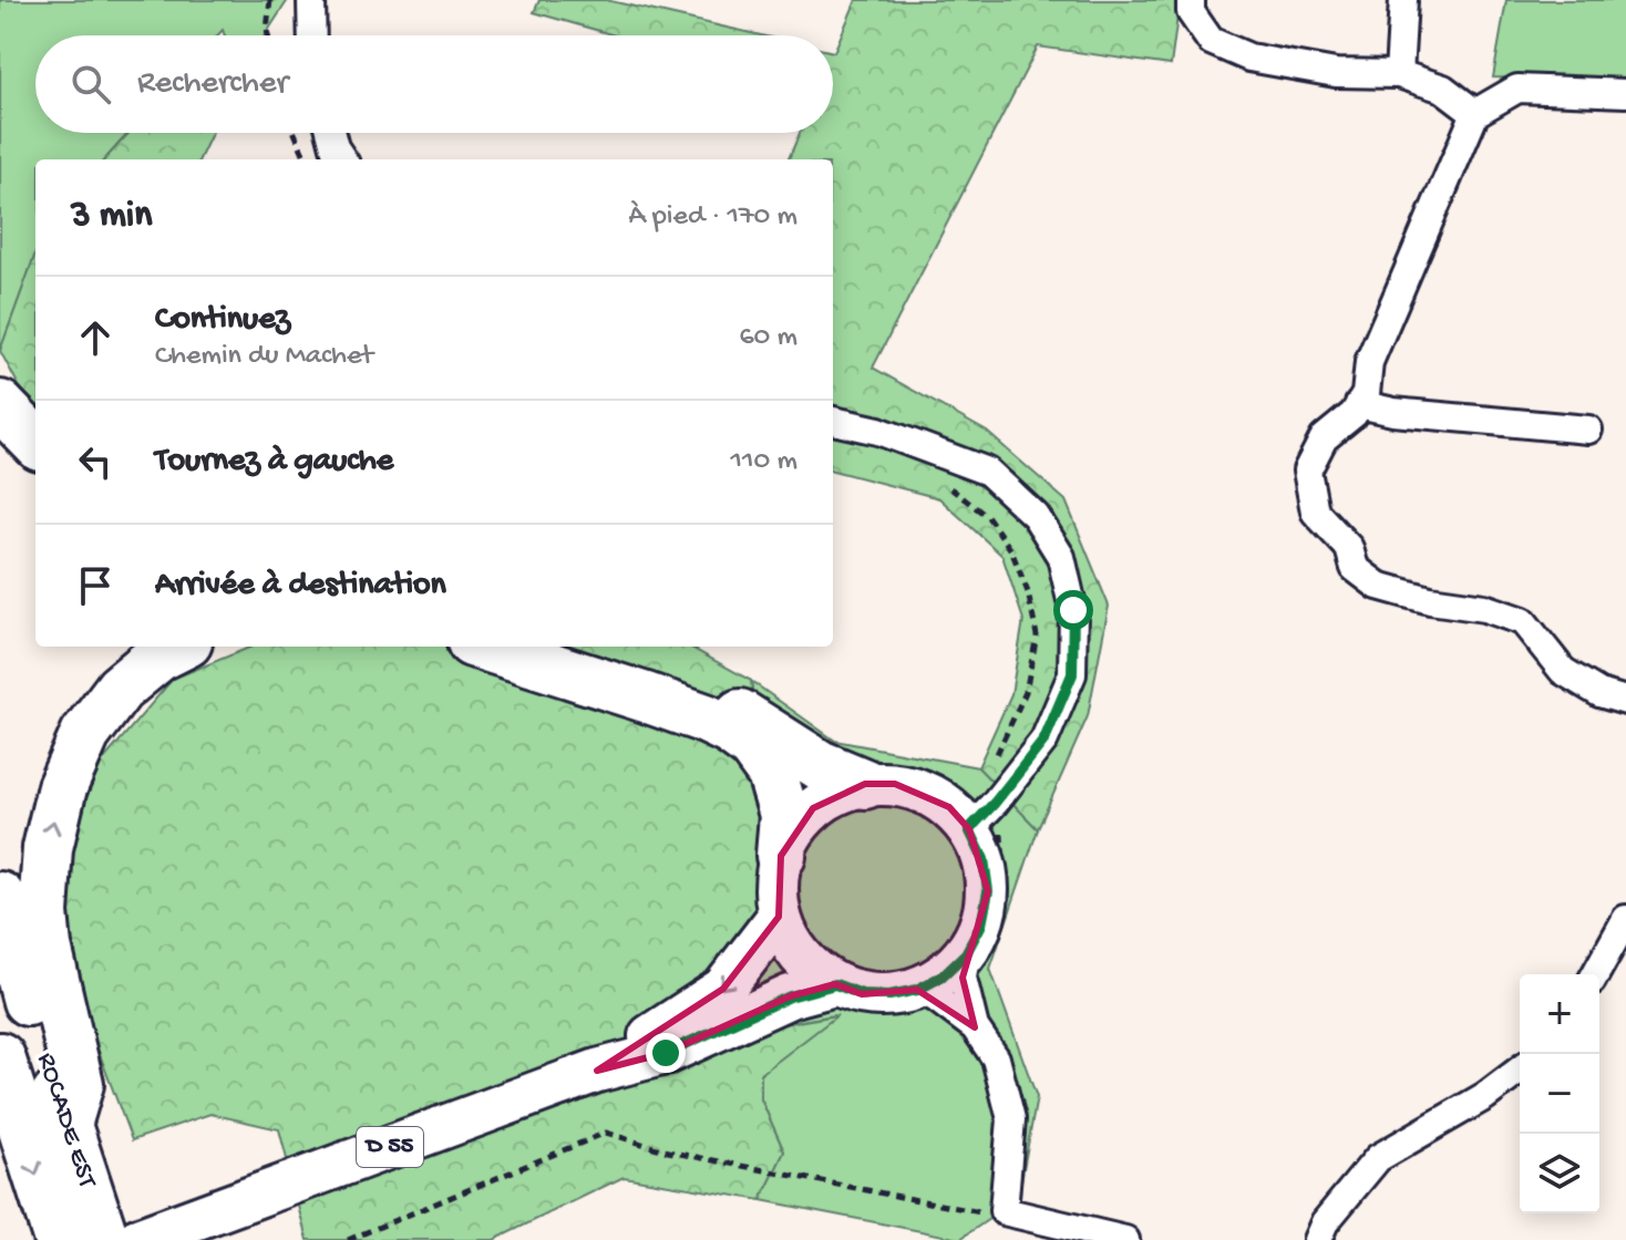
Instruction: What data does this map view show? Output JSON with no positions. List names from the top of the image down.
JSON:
{
  "streets": {
    "highway": ["ROCADE EST"],
    "main road": ["D 55"]
  },
  "page": {
    "search": "Rechercher",
    "heading": ["3 min", "À pied · 170 m"],
    "list": [
      ["Continuez", "Chemin du Machet", "60 m"],
      ["Tournez à gauche", "110 m"],
      "Arrivée à destination"
    ],
    "map_buttons": ["+", "−"]
  }
}
